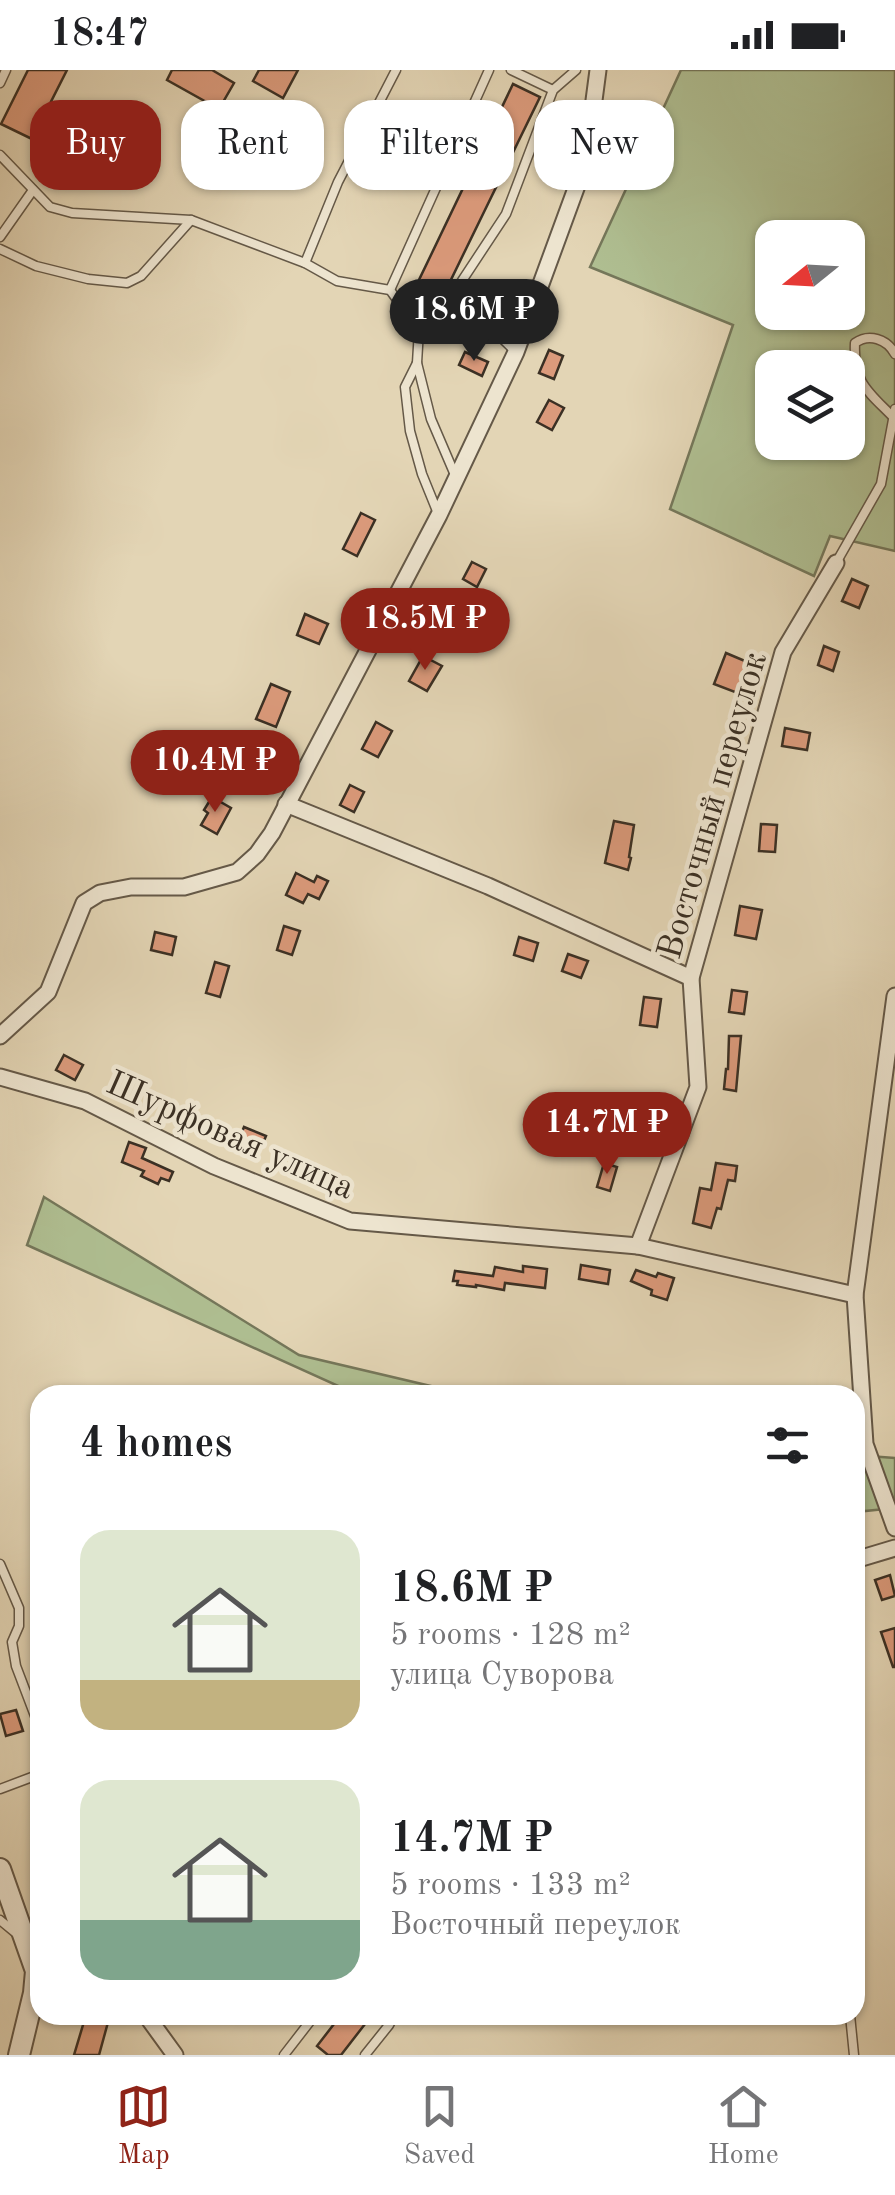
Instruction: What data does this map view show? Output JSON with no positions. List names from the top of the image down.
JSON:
{
  "streets": {
    "street": ["Восточный переулок", "Шурфовая улица"]
  },
  "crossings": [
    ["Восточный переулок", "Шурфовая улица"]
  ],
  "north": "left",
  "page": {
    "status": "18:47",
    "chip": [
      "Buy",
      "Rent",
      "Filters",
      "New"
    ],
    "price": [
      "18.6M ₽",
      "18.5M ₽",
      "10.4M ₽",
      "14.7M ₽"
    ],
    "heading": "4 homes",
    "list": [
      {
        "name": "18.6M ₽",
        "note": "5 rooms · 128 m² · улица Суворова"
      },
      {
        "name": "14.7M ₽",
        "note": "5 rooms · 133 m² · Восточный переулок"
      }
    ],
    "tabs": ["Map", "Saved", "Home"]
  }
}
